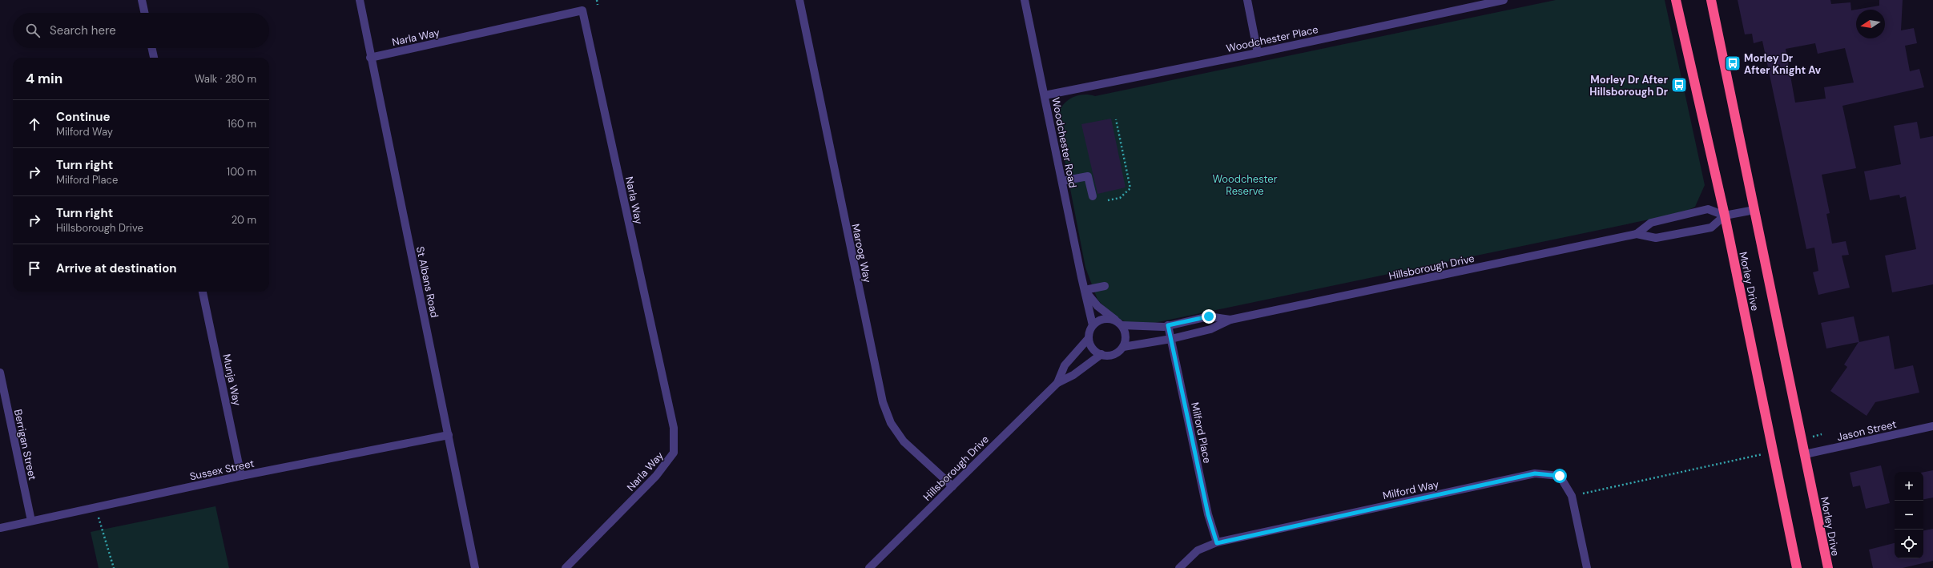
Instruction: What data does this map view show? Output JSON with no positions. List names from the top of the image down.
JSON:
{
  "streets": {
    "highway": ["Morley Drive"],
    "street": [
      "Narla Way",
      "Woodchester Place",
      "Woodchester Road",
      "Maroog Way",
      "Hillsborough Drive",
      "St Albans Road",
      "Munja Way",
      "Jason Street",
      "Milford Place",
      "Berrigan Street",
      "Sussex Street",
      "Milford Way"
    ]
  },
  "crossings": [
    ["Narla Way", "St Albans Road"],
    ["Woodchester Place", "Woodchester Road"],
    ["Woodchester Road", "Hillsborough Drive"],
    ["Maroog Way", "Hillsborough Drive"],
    ["Hillsborough Drive", "Morley Drive"],
    ["Hillsborough Drive", "Milford Place"],
    ["Morley Drive", "Jason Street"],
    ["St Albans Road", "Sussex Street"],
    ["Munja Way", "Sussex Street"],
    ["Milford Place", "Milford Way"],
    ["Berrigan Street", "Sussex Street"]
  ],
  "parks": ["Woodchester Reserve"],
  "places": {
    "bus stop": ["Morley Dr After Knight Av", "Morley Dr After Hillsborough Dr"]
  },
  "north": "left",
  "page": {
    "search": "Search here",
    "heading": ["4 min", "Walk · 280 m"],
    "list": [
      ["Continue", "Milford Way", "160 m"],
      ["Turn right", "Milford Place", "100 m"],
      ["Turn right", "Hillsborough Drive", "20 m"],
      "Arrive at destination"
    ],
    "map_buttons": ["+", "−"]
  }
}
